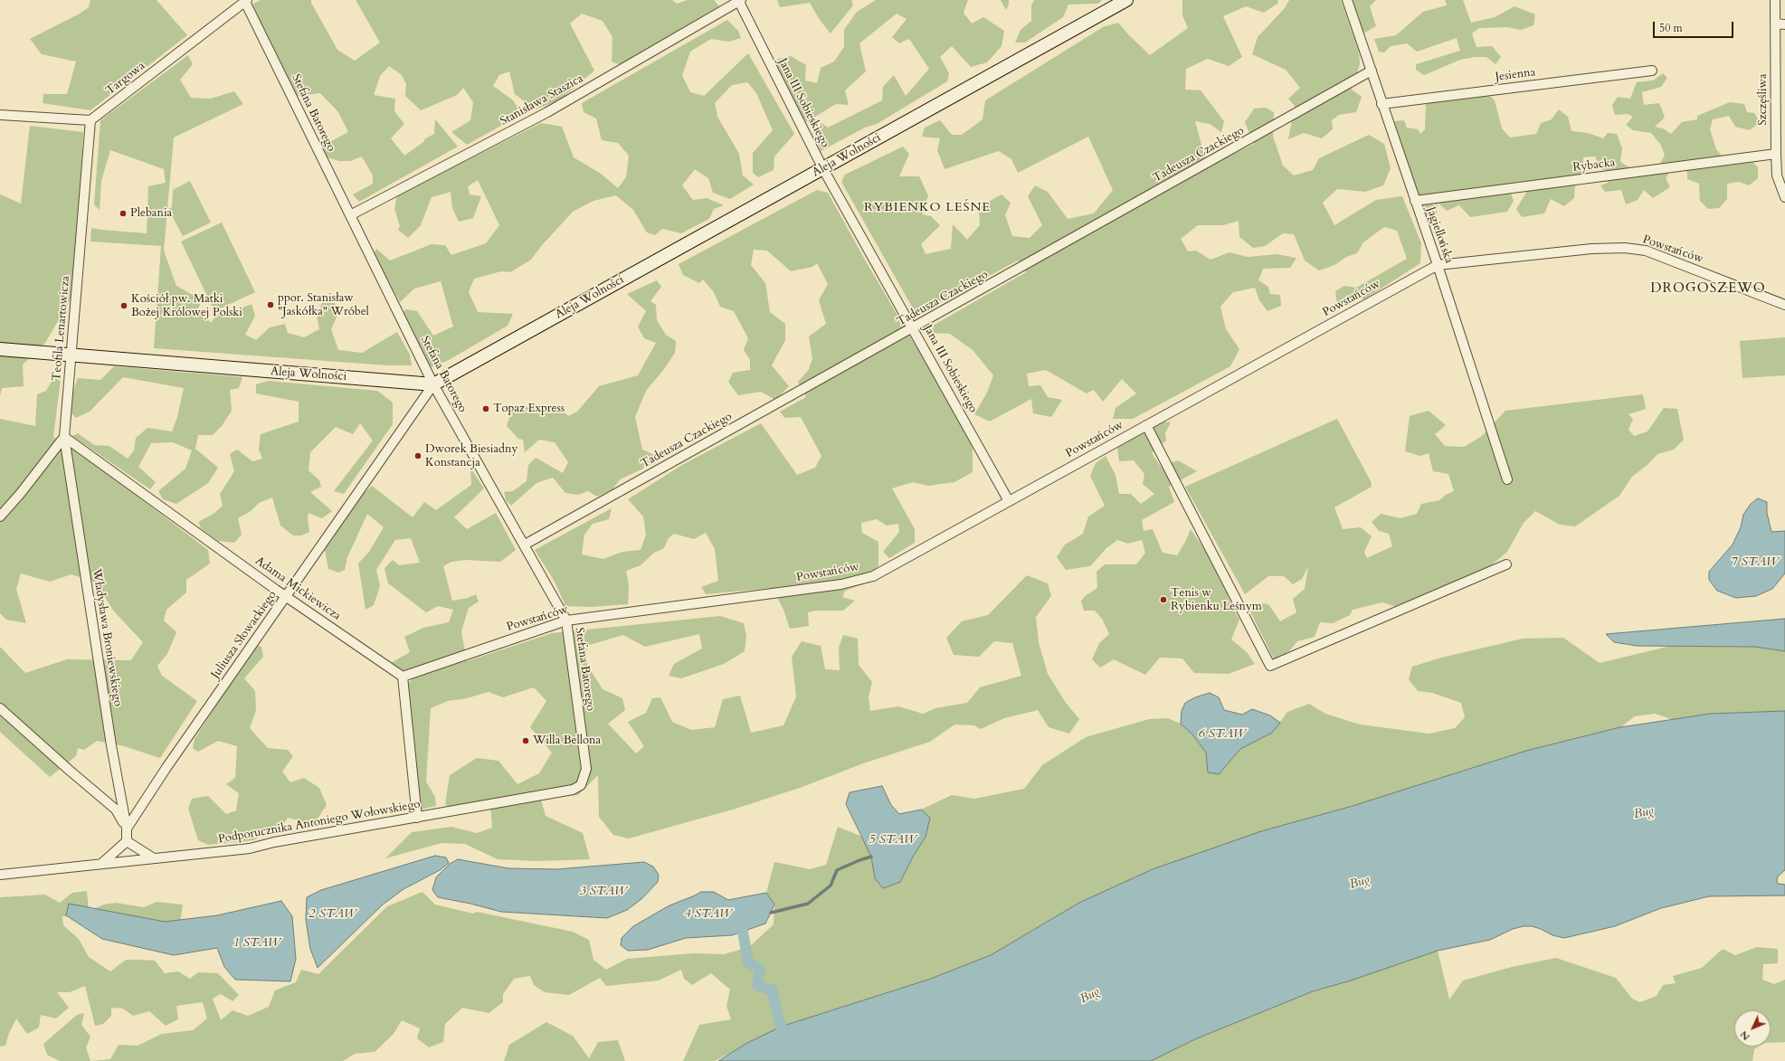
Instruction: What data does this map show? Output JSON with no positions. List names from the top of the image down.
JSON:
{
  "streets": {
    "street": [
      "Jesienna",
      "Targowa",
      "Szczęśliwa",
      "Stanisława Staszica",
      "Jana III Sobieskiego",
      "Stefana Batorego",
      "Tadeusza Czackiego",
      "Aleja Wolności",
      "Rybacka",
      "Jagiellońska",
      "Powstańców",
      "Teofila Lenartowicza",
      "Adama Mickiewicza",
      "Juliusza Słowackiego",
      "Władysława Broniewskiego",
      "Podporucznika Antoniego Wołowskiego"
    ]
  },
  "crossings": [
    ["Jesienna", "Jagiellońska"],
    ["Targowa", "Stefana Batorego"],
    ["Targowa", "Teofila Lenartowicza"],
    ["Szczęśliwa", "Rybacka"],
    ["Stanisława Staszica", "Jana III Sobieskiego"],
    ["Stanisława Staszica", "Stefana Batorego"],
    ["Jana III Sobieskiego", "Tadeusza Czackiego"],
    ["Jana III Sobieskiego", "Aleja Wolności"],
    ["Jana III Sobieskiego", "Powstańców"],
    ["Stefana Batorego", "Tadeusza Czackiego"],
    ["Stefana Batorego", "Aleja Wolności"],
    ["Stefana Batorego", "Powstańców"],
    ["Stefana Batorego", "Juliusza Słowackiego"],
    ["Stefana Batorego", "Podporucznika Antoniego Wołowskiego"],
    ["Tadeusza Czackiego", "Jagiellońska"],
    ["Aleja Wolności", "Teofila Lenartowicza"],
    ["Aleja Wolności", "Juliusza Słowackiego"],
    ["Rybacka", "Jagiellońska"],
    ["Jagiellońska", "Powstańców"],
    ["Powstańców", "Adama Mickiewicza"],
    ["Teofila Lenartowicza", "Adama Mickiewicza"],
    ["Teofila Lenartowicza", "Władysława Broniewskiego"],
    ["Adama Mickiewicza", "Juliusza Słowackiego"],
    ["Adama Mickiewicza", "Władysława Broniewskiego"],
    ["Juliusza Słowackiego", "Władysława Broniewskiego"]
  ],
  "districts": ["RYBIENKO LEŚNE", "DROGOSZEWO"],
  "water": [
    "7 STAW",
    "6 STAW",
    "Bug",
    "5 STAW",
    "3 STAW",
    "2 STAW",
    "4 STAW",
    "1 STAW"
  ],
  "places": [
    "Plebania",
    "ppor. Stanisław \"Jaskółka\" Wróbel",
    "Kościół pw. Matki Bożej Królowej Polski",
    "Topaz Express",
    "Dworek Biesiadny Konstancja",
    "Tenis w Rybienku Leśnym",
    "Willa Bellona"
  ],
  "scale_bar": "50 m",
  "north": "bottom left"
}
